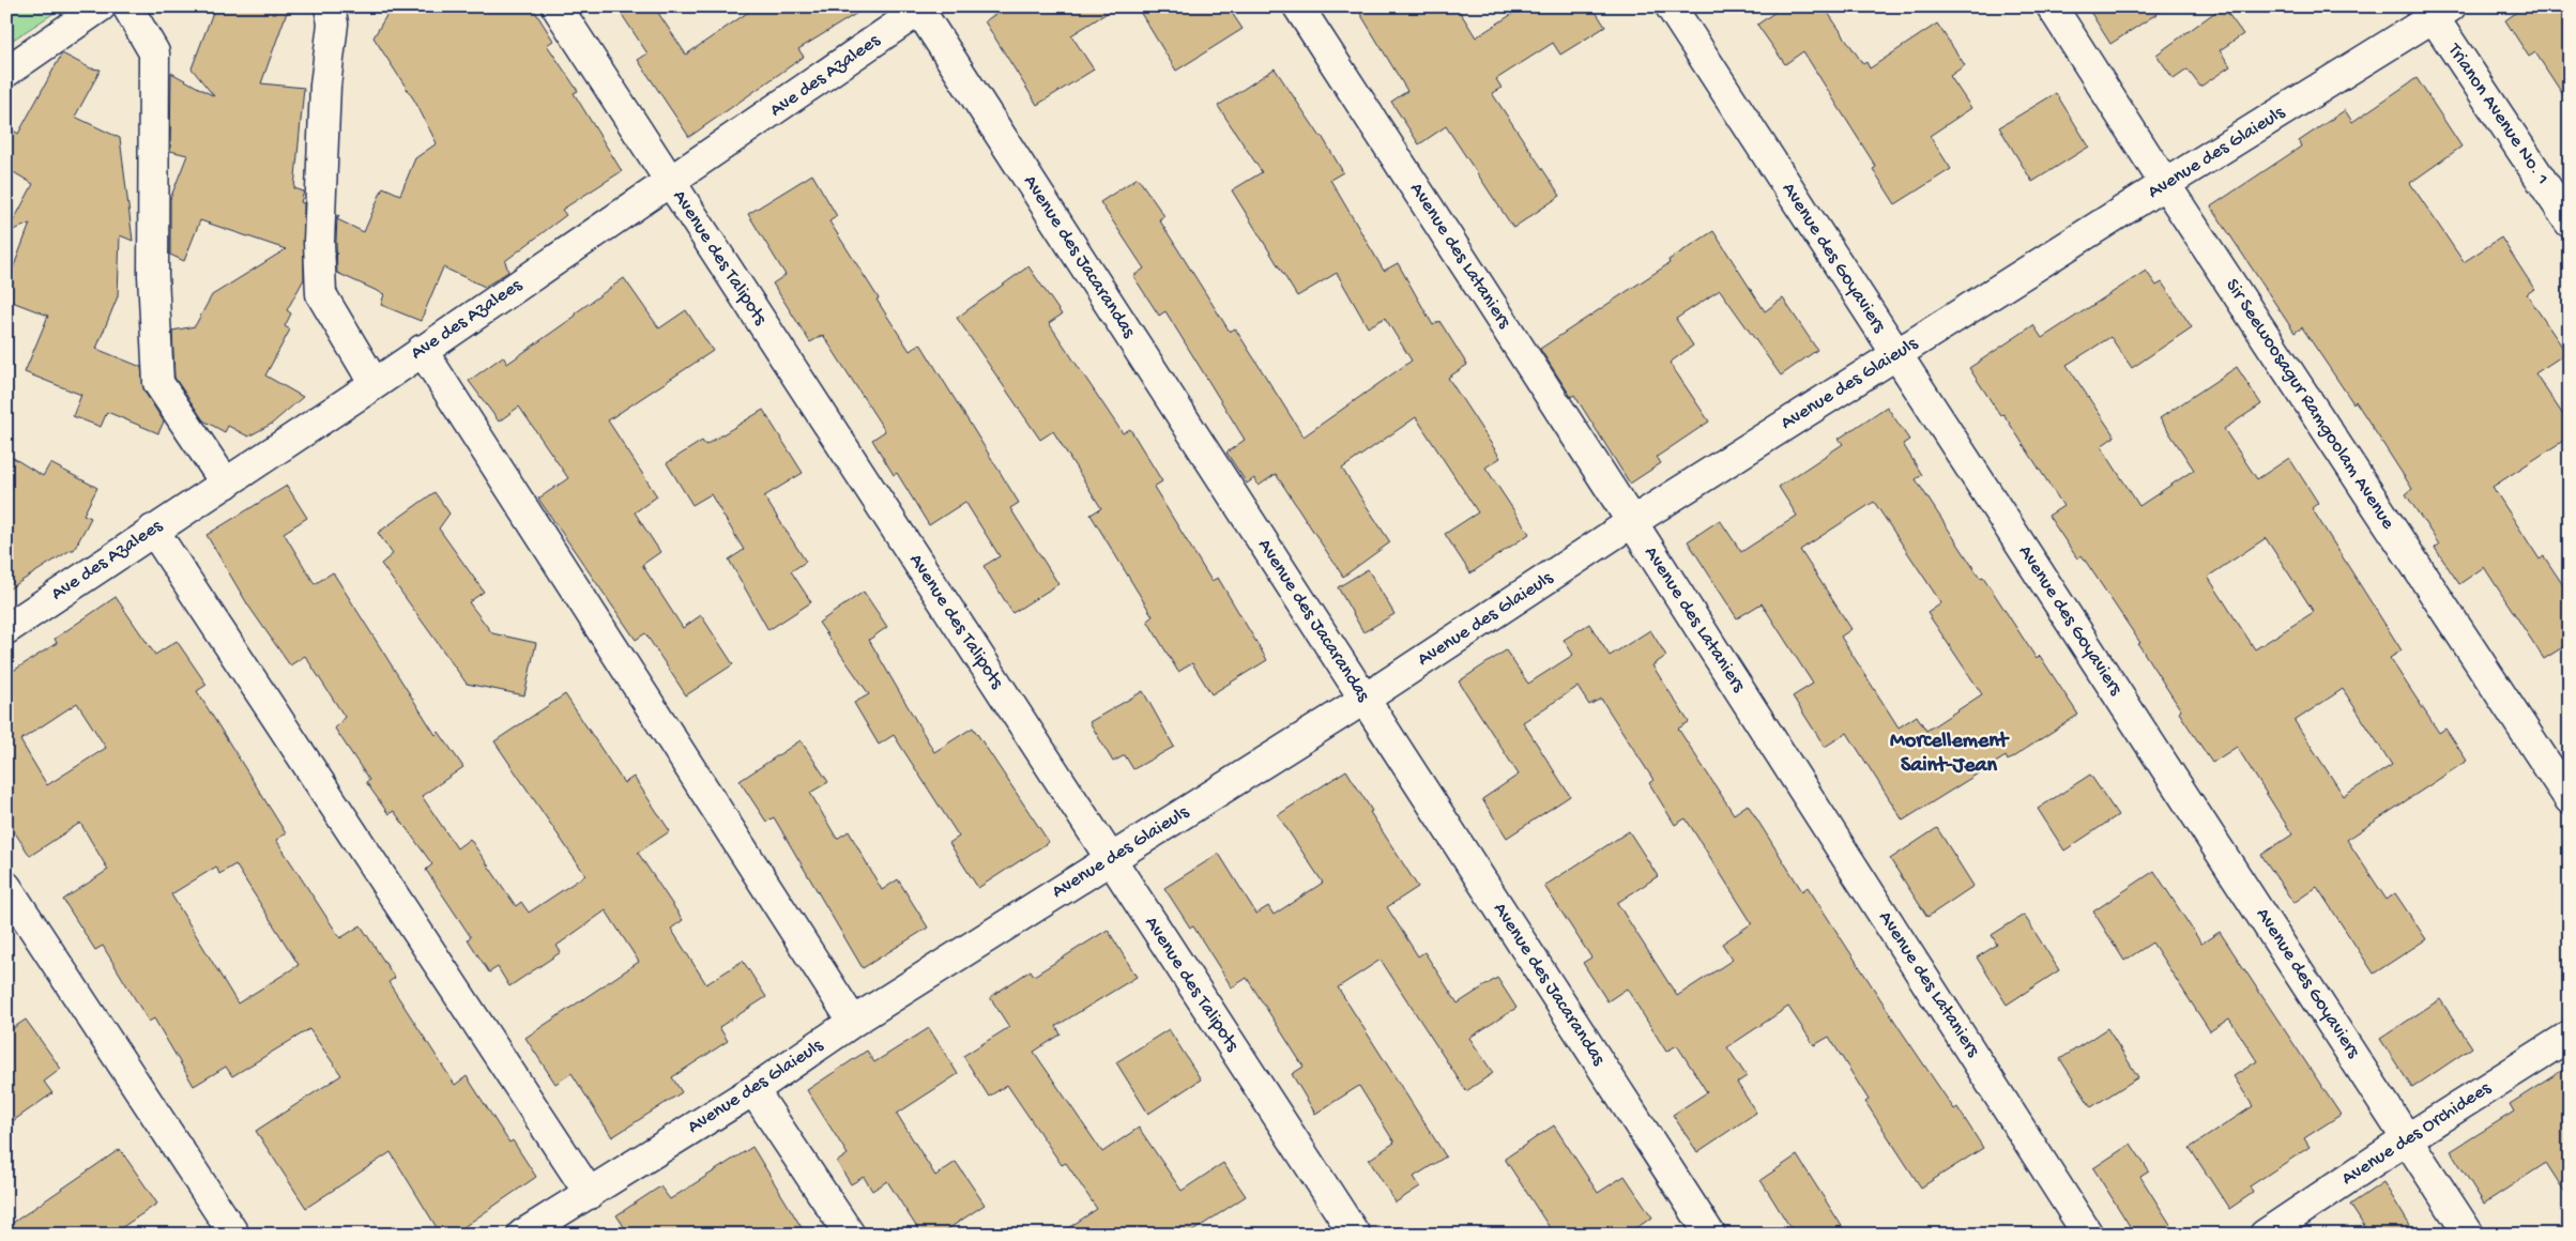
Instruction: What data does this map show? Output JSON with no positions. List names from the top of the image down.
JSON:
{
  "streets": {
    "street": [
      "Ave des Azalees",
      "Trianon Avenue No. 1",
      "Avenue des Glaieuls",
      "Avenue des Lataniers",
      "Avenue des Jacarandas",
      "Avenue des Talipots",
      "Avenue des Goyaviers",
      "Sir Seewoosagur Ramgoolam Avenue",
      "Avenue des Orchidees"
    ]
  },
  "crossings": [
    ["Ave des Azalees", "Avenue des Jacarandas"],
    ["Ave des Azalees", "Avenue des Talipots"],
    ["Trianon Avenue No. 1", "Avenue des Glaieuls"],
    ["Avenue des Glaieuls", "Avenue des Lataniers"],
    ["Avenue des Glaieuls", "Avenue des Jacarandas"],
    ["Avenue des Glaieuls", "Avenue des Talipots"],
    ["Avenue des Glaieuls", "Avenue des Goyaviers"],
    ["Avenue des Glaieuls", "Sir Seewoosagur Ramgoolam Avenue"],
    ["Avenue des Goyaviers", "Avenue des Orchidees"]
  ],
  "districts": ["Morcellement Saint-Jean"]
}
